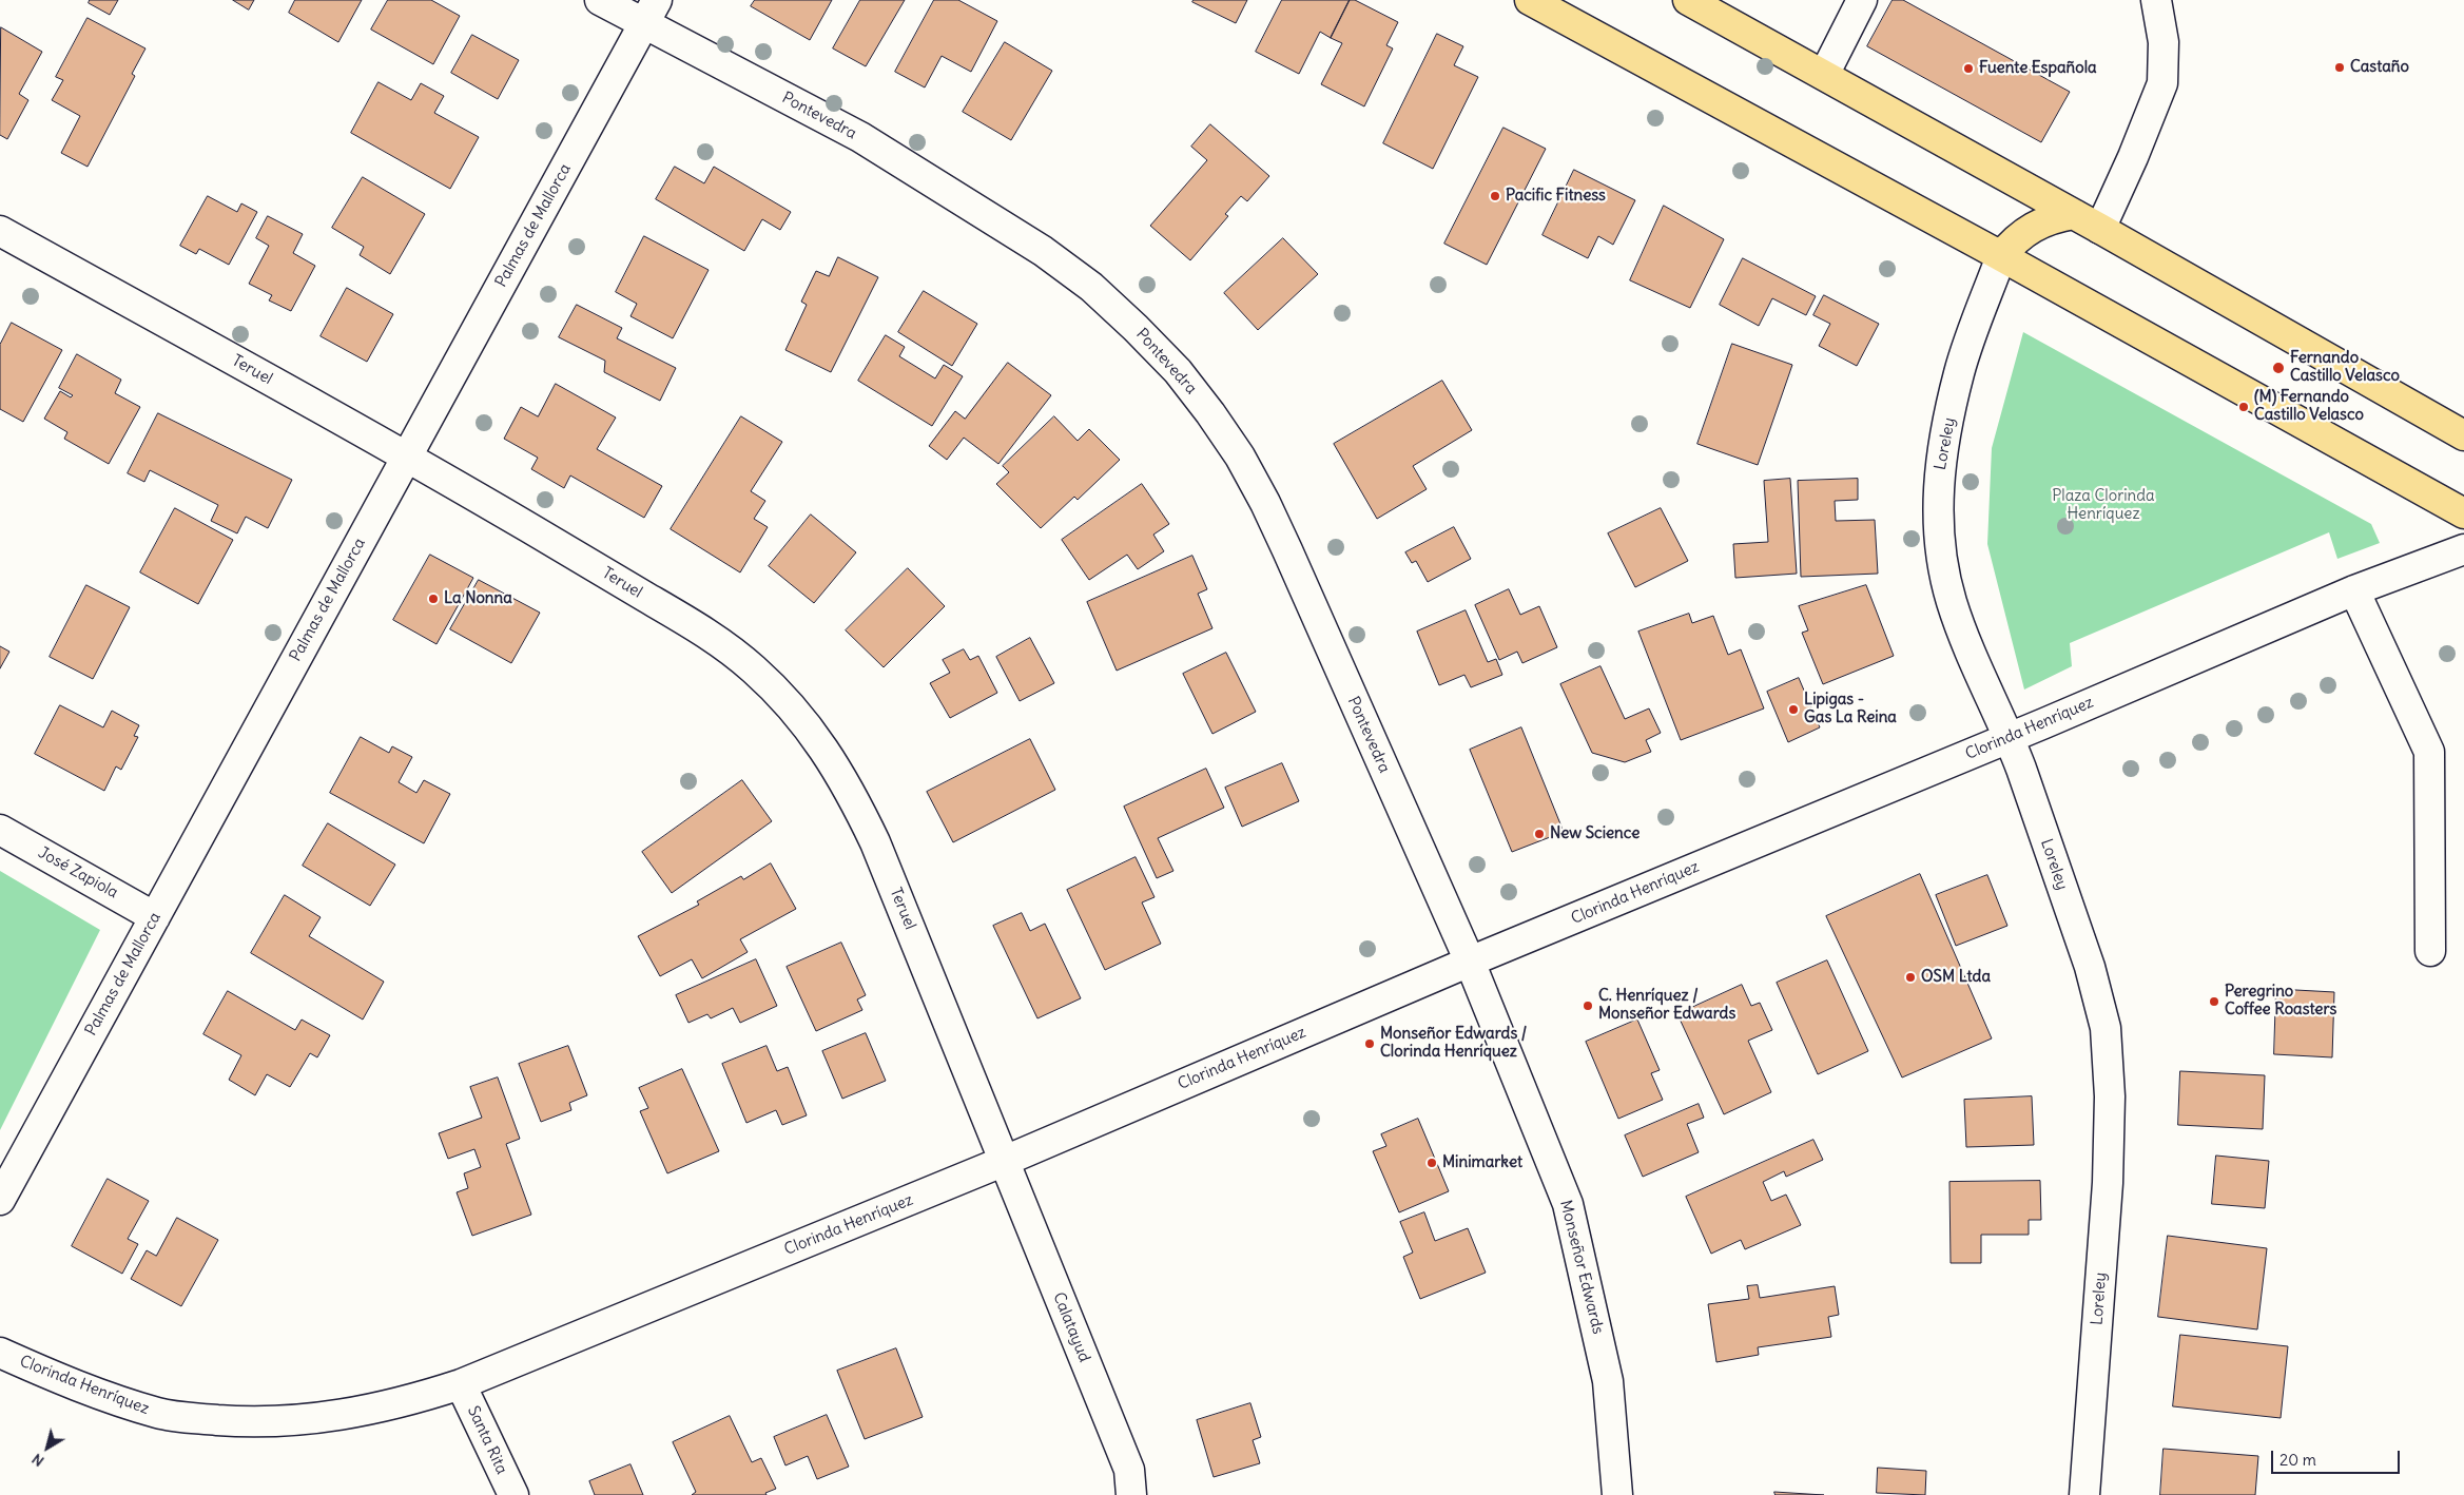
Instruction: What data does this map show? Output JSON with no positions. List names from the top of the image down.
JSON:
{
  "streets": {
    "street": [
      "Pontevedra",
      "Palmas de Mallorca",
      "Teruel",
      "Loreley",
      "Clorinda Henríquez",
      "José Zapiola",
      "Monseñor Edwards",
      "Calatayud",
      "Santa Rita"
    ]
  },
  "crossings": [
    ["Pontevedra", "Palmas de Mallorca"],
    ["Pontevedra", "Clorinda Henríquez"],
    ["Pontevedra", "Monseñor Edwards"],
    ["Palmas de Mallorca", "Teruel"],
    ["Palmas de Mallorca", "José Zapiola"],
    ["Teruel", "Clorinda Henríquez"],
    ["Teruel", "Calatayud"],
    ["Loreley", "Clorinda Henríquez"],
    ["Clorinda Henríquez", "Monseñor Edwards"],
    ["Clorinda Henríquez", "Calatayud"],
    ["Clorinda Henríquez", "Santa Rita"]
  ],
  "parks": ["Plaza Clorinda Henríquez"],
  "places": [
    "Castaño",
    "Fuente Española",
    "Pacific Fitness",
    "Fernando Castillo Velasco",
    "(M) Fernando Castillo Velasco",
    "La Nonna",
    "Lipigas - Gas La Reina",
    "New Science",
    "OSM Ltda",
    "Peregrino Coffee Roasters",
    "C. Henríquez / Monseñor Edwards",
    "Monseñor Edwards / Clorinda Henríquez",
    "Minimarket"
  ],
  "scale_bar": "20 m",
  "north": "bottom left"
}
